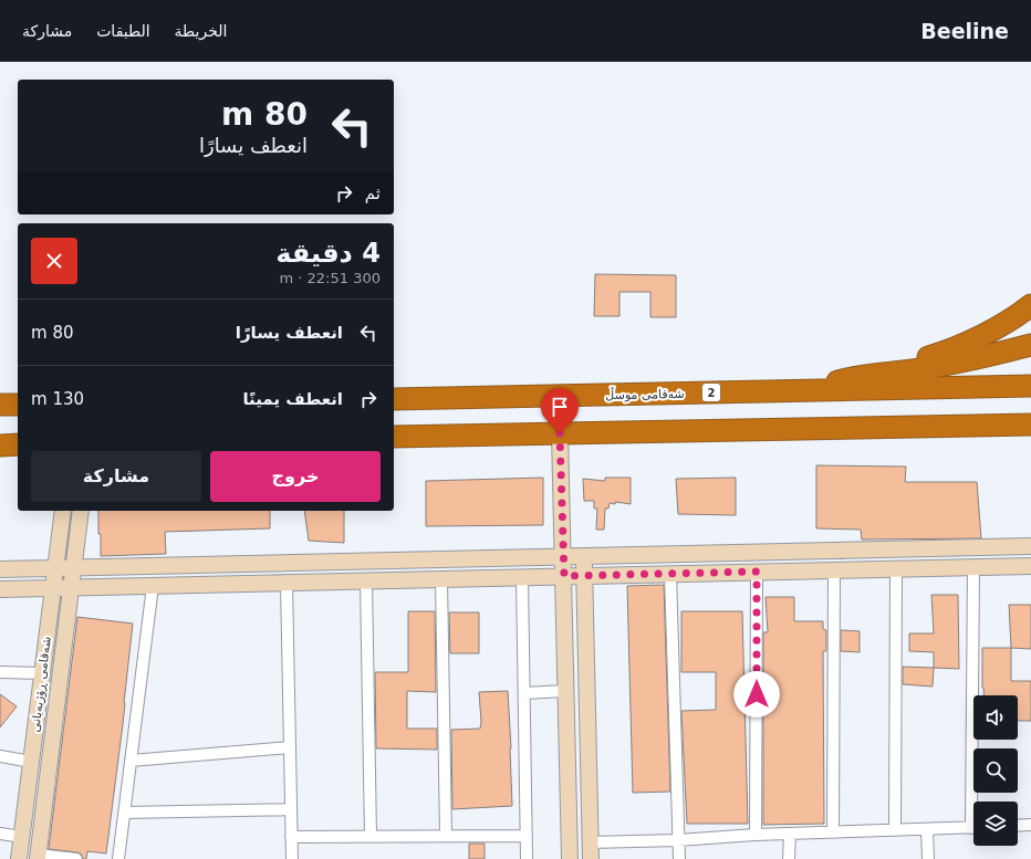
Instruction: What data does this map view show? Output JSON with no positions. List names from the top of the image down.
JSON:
{
  "streets": {
    "highway": ["2", "شەقامی موسڵ"],
    "street": ["شەقامی ڕۆژبەیانی"]
  },
  "page": {
    "header": "Beeline",
    "nav": ["الخريطة", "الطبقات", "مشاركة"],
    "turn": ["80 m", "انعطف يسارًا"],
    "then": "ثم",
    "heading": ["4 دقيقة", "300 m · 22:51"],
    "list": [
      {
        "name": "انعطف يسارًا",
        "value": "80 m"
      },
      {
        "name": "انعطف يمينًا",
        "value": "130 m"
      }
    ],
    "buttons": ["خروج", "مشاركة"]
  }
}
